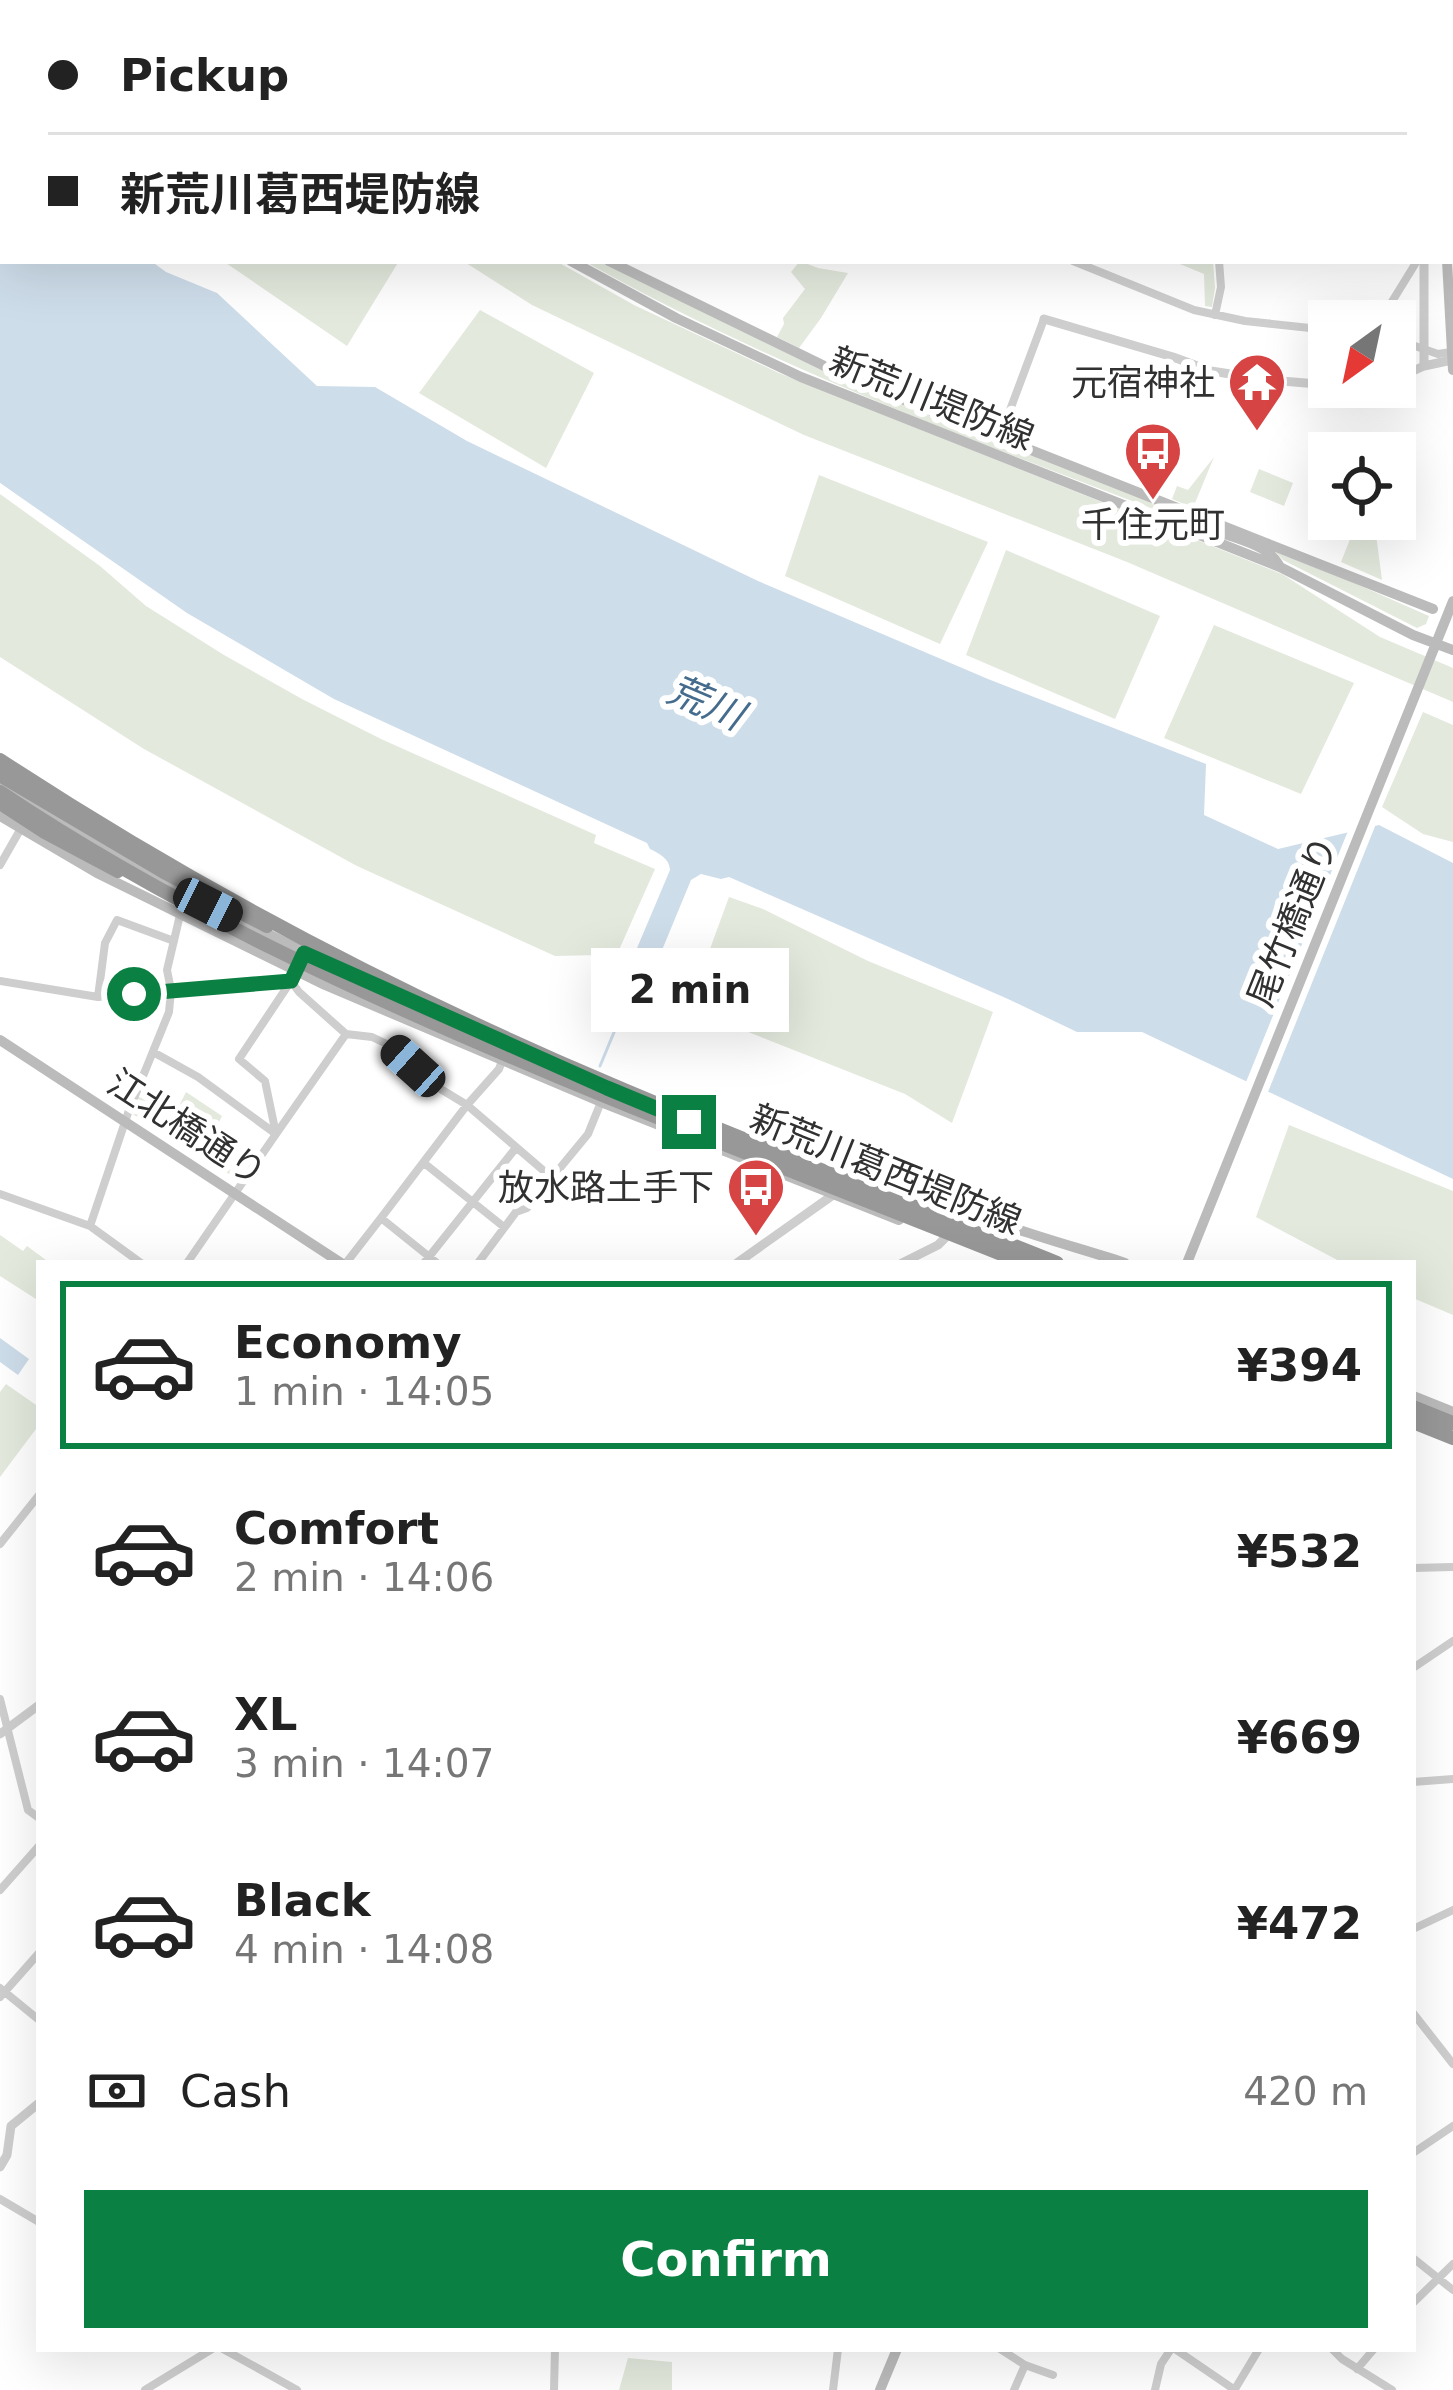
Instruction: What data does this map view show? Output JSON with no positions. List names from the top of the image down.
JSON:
{
  "streets": {
    "main road": [
      "新荒川堤防線",
      "尾竹橋通り",
      "江北橋通り",
      "新荒川葛西堤防線"
    ]
  },
  "crossings": [
    ["新荒川堤防線", "尾竹橋通り"]
  ],
  "water": ["荒川"],
  "places": {
    "temple": ["元宿神社"],
    "bus stop": ["千住元町", "放水路土手下"]
  },
  "north": "bottom left",
  "page": {
    "banner": ["Pickup", "新荒川葛西堤防線"],
    "bubble": "2 min",
    "list": [
      {
        "name": "Economy",
        "note": "1 min · 14:05",
        "value": "¥394"
      },
      {
        "name": "Comfort",
        "note": "2 min · 14:06",
        "value": "¥532"
      },
      {
        "name": "XL",
        "note": "3 min · 14:07",
        "value": "¥669"
      },
      {
        "name": "Black",
        "note": "4 min · 14:08",
        "value": "¥472"
      }
    ],
    "pay": ["Cash", "420 m"],
    "buttons": "Confirm"
  }
}
